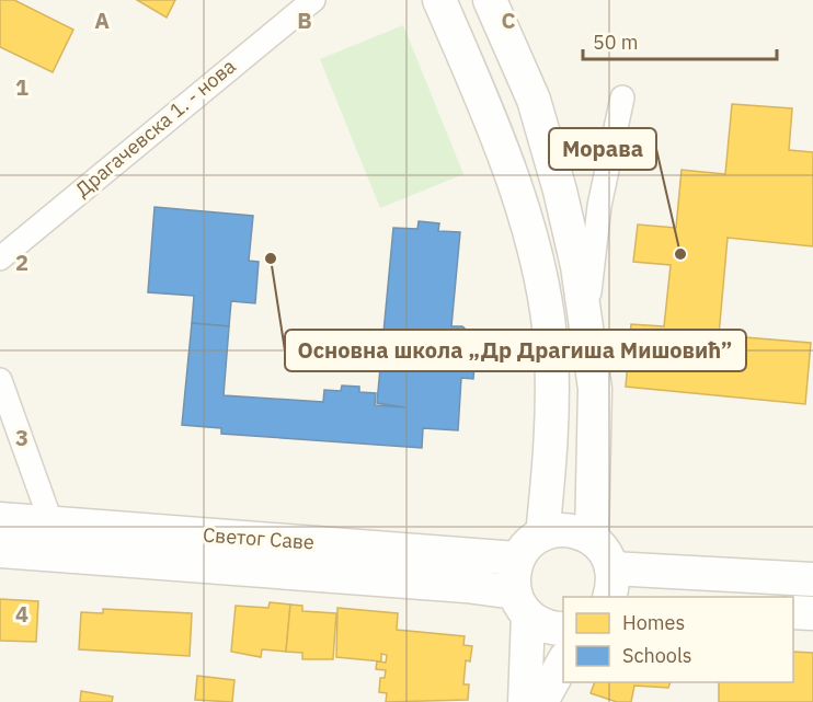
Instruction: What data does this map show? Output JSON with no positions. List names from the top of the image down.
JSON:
{
  "streets": {
    "main road": ["Светог Саве"],
    "street": ["Драгачевска 1. - нова"]
  },
  "places": ["Морава", "Основна школа „Др Драгиша Мишовић”"],
  "legend": ["Homes", "Schools"],
  "scale_bar": "50 m",
  "grid": {
    "columns": ["A", "B", "C"],
    "rows": [
      "1",
      "2",
      "3",
      "4"
    ]
  }
}
